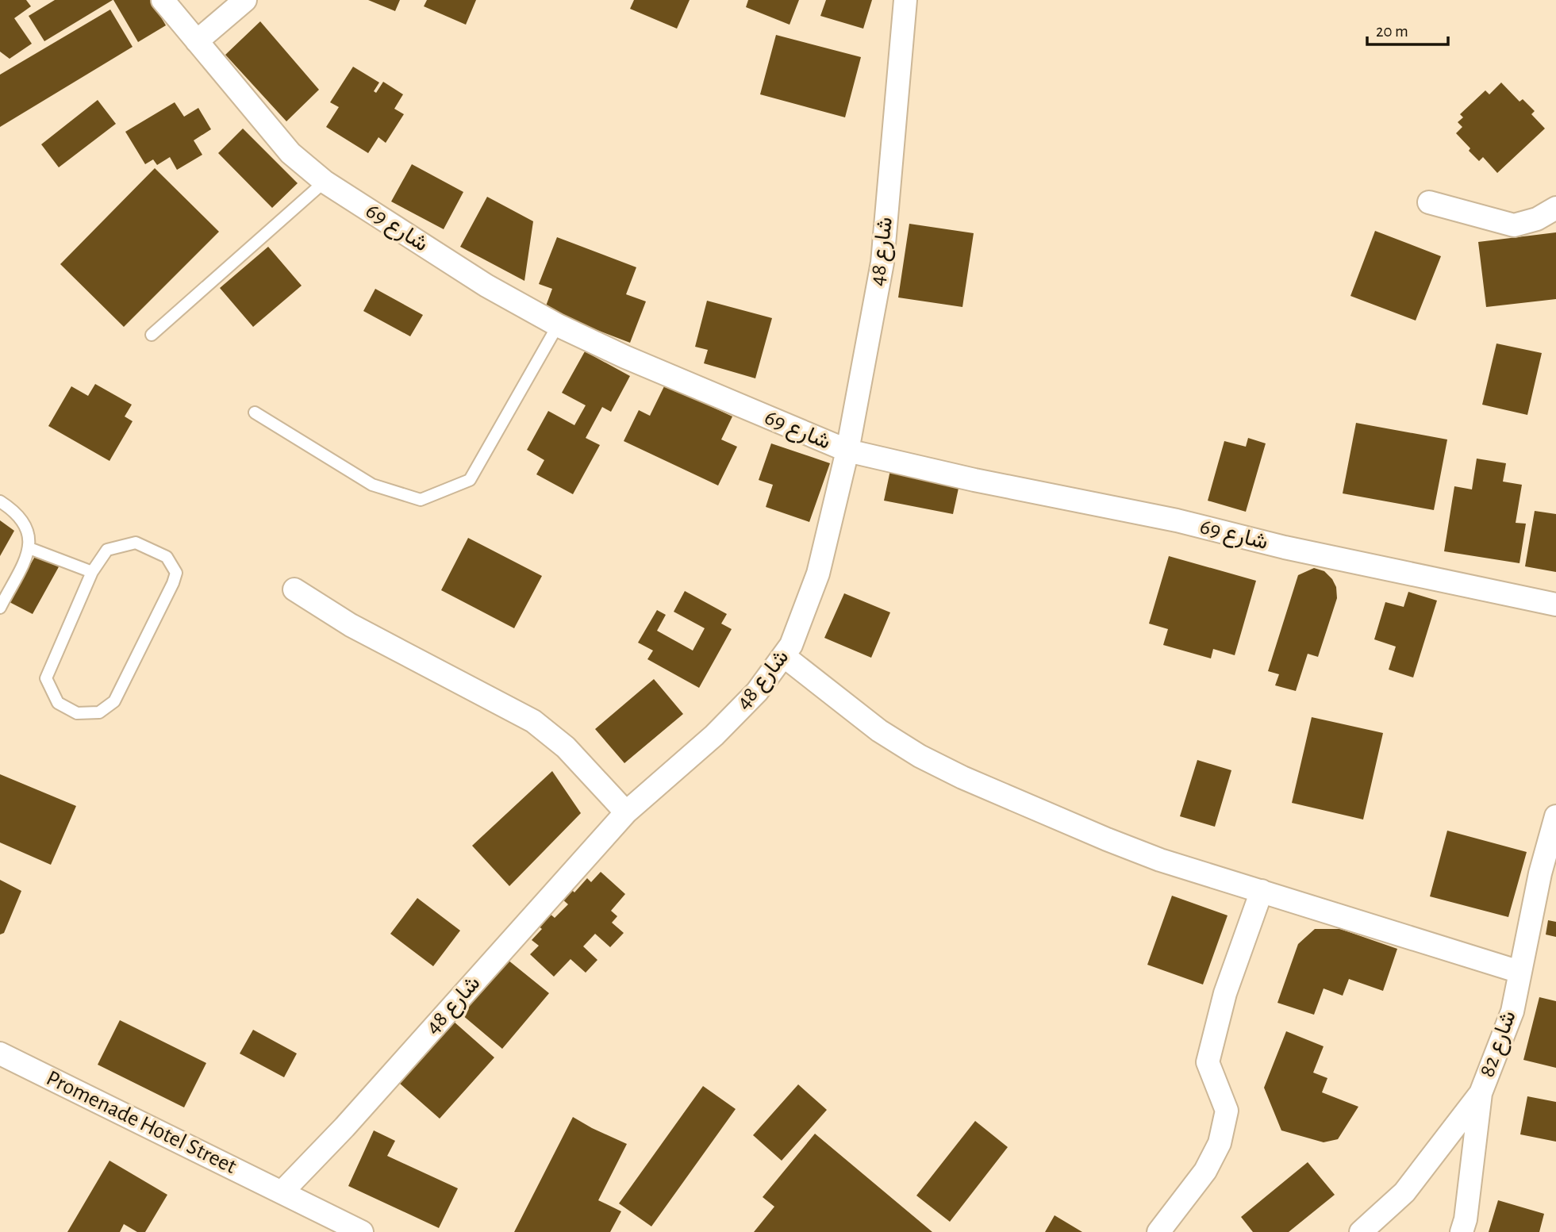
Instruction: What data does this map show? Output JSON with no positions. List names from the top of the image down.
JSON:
{
  "streets": {
    "street": [
      "شارع 69",
      "شارع 48",
      "شارع 82",
      "Promenade Hotel Street"
    ]
  },
  "crossings": [
    ["شارع 69", "شارع 48"],
    ["شارع 48", "Promenade Hotel Street"]
  ],
  "scale_bar": "20 m"
}
